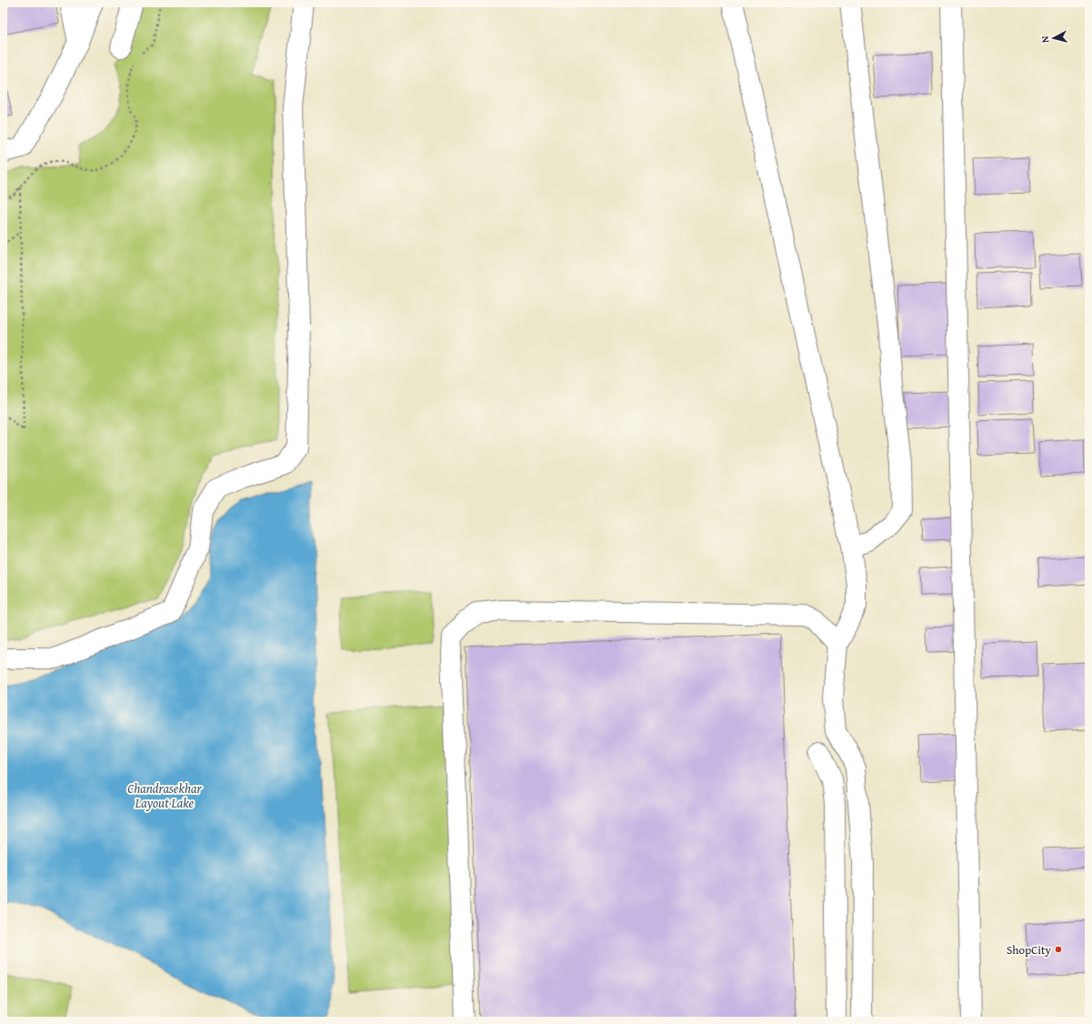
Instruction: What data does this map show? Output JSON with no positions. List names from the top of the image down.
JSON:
{
  "water": ["Chandrasekhar Layout Lake"],
  "places": ["ShopCity"],
  "north": "left"
}
